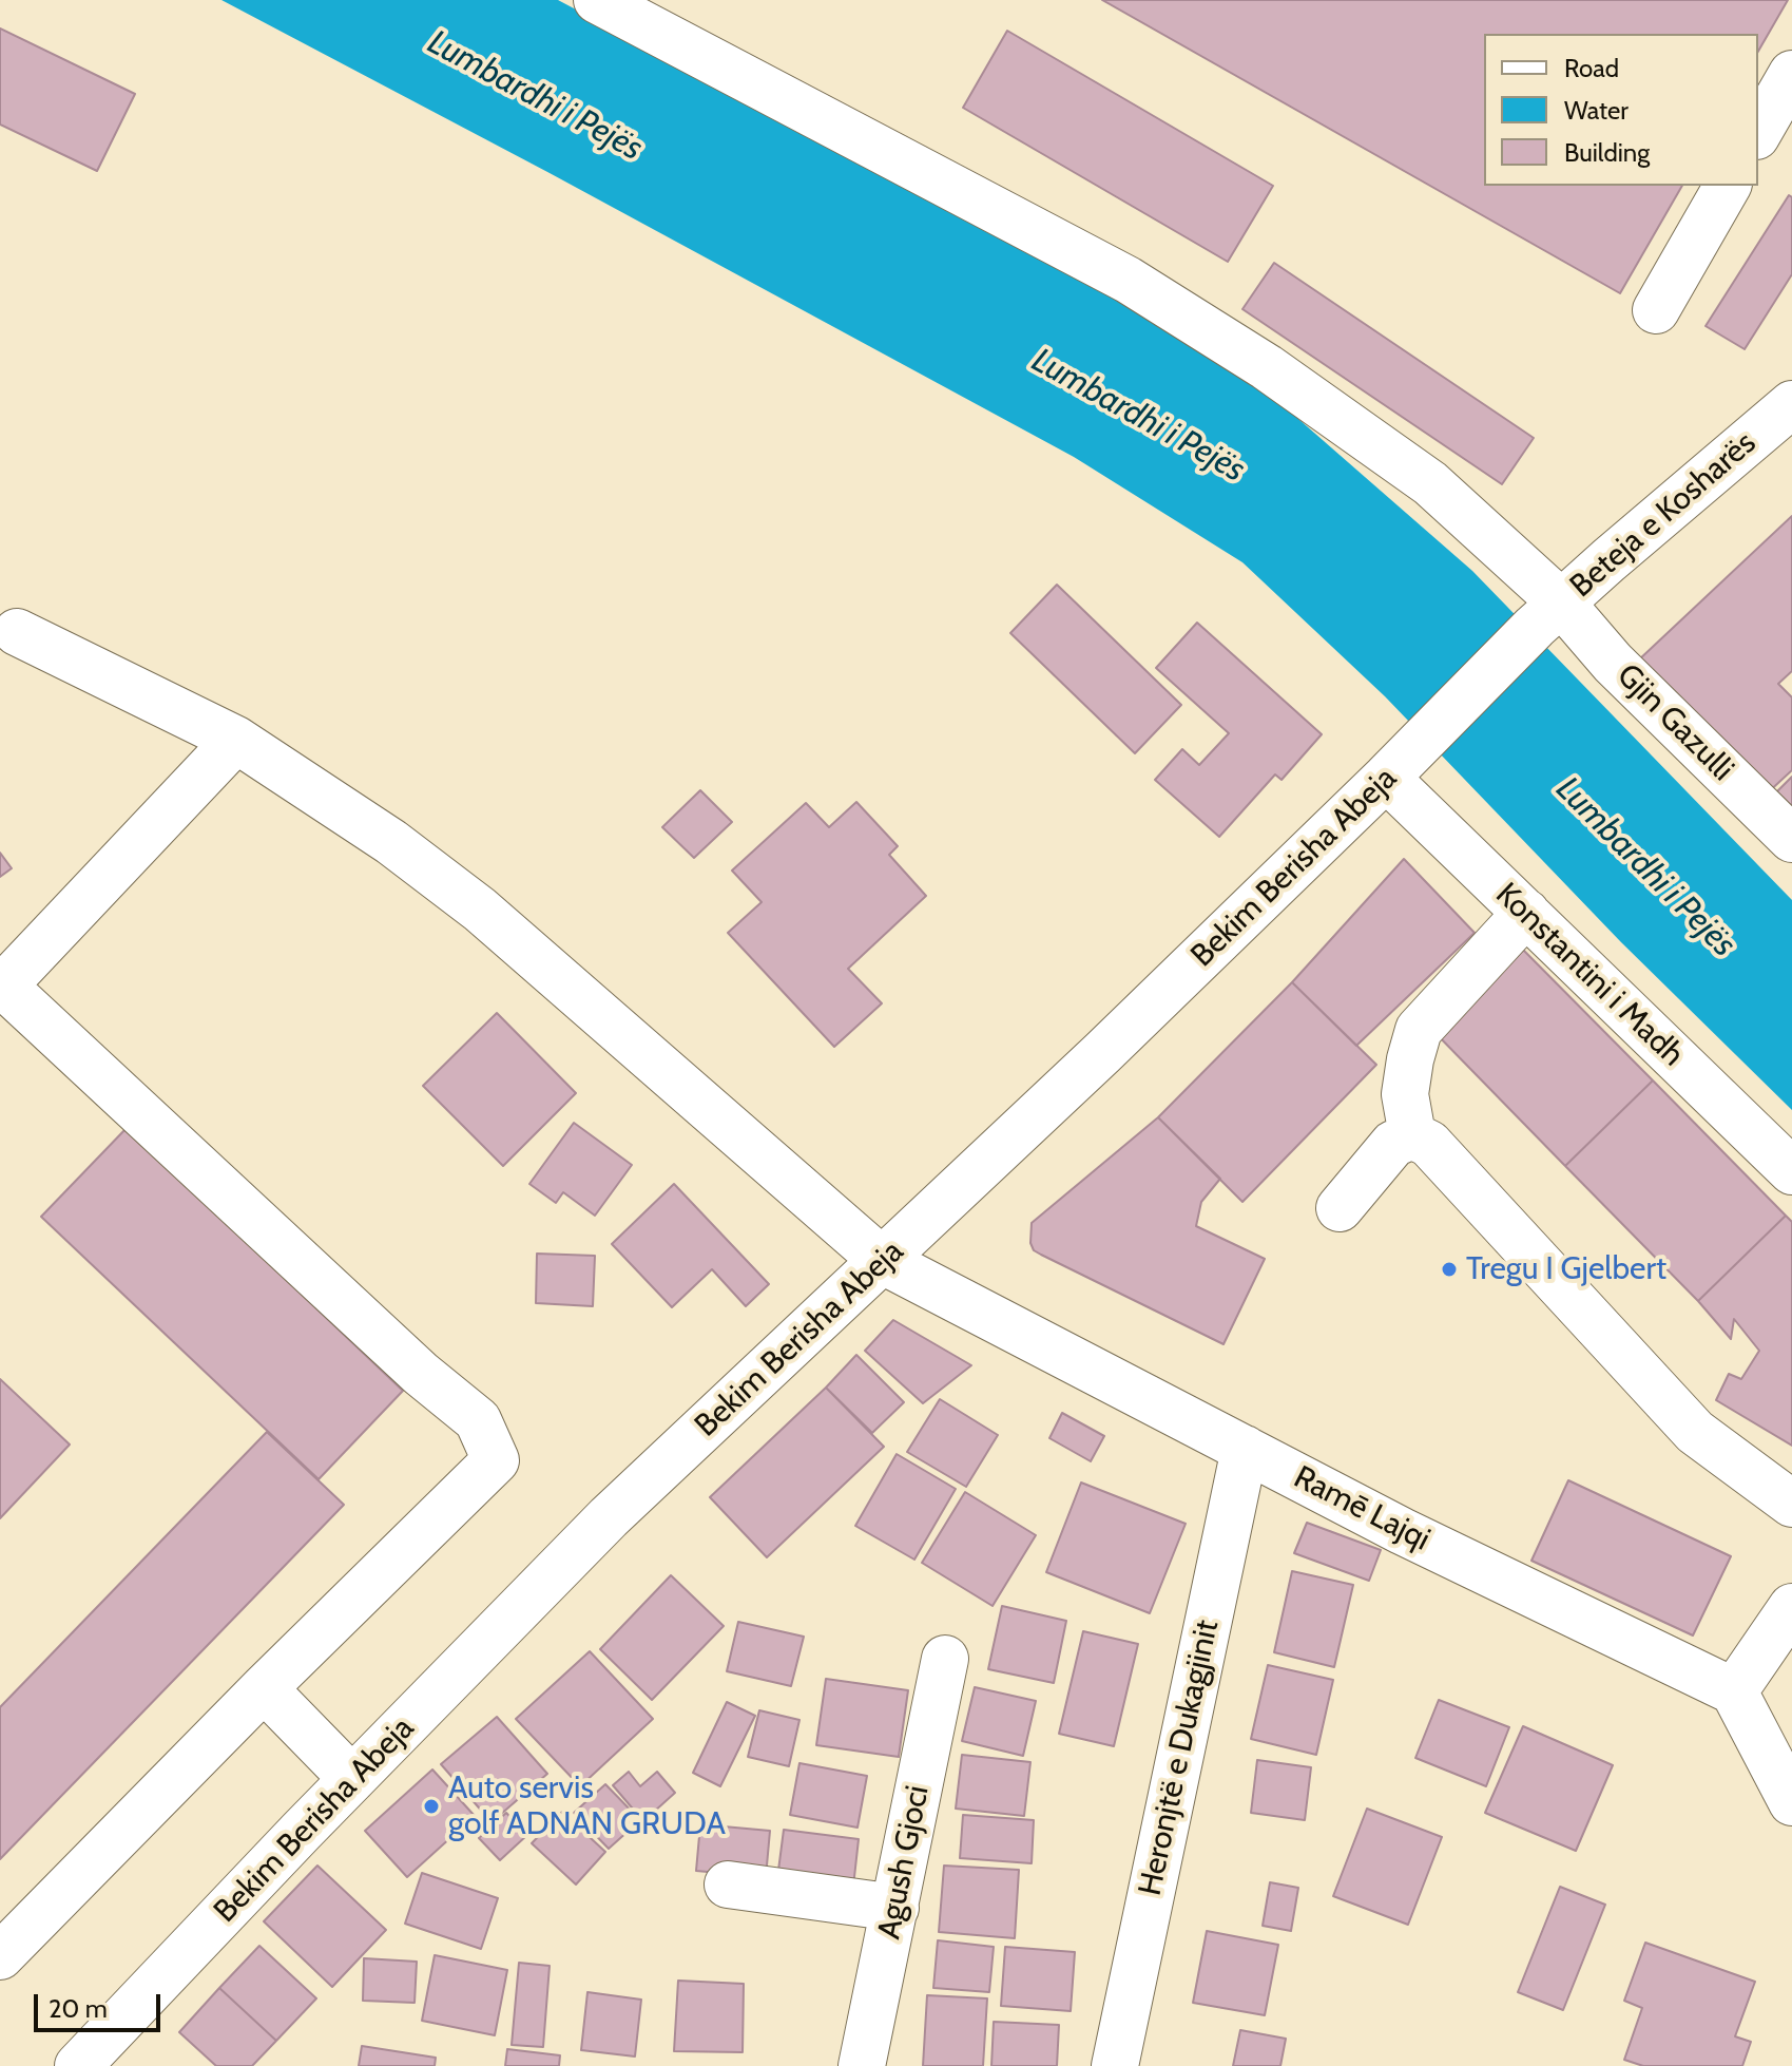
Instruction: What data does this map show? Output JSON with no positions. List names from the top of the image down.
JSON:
{
  "streets": {
    "street": [
      "Beteja e Kosharës",
      "Gjin Gazulli",
      "Bekim Berisha Abeja",
      "Konstantini i Madh",
      "Ramē Lajqi",
      "Heronjtë e Dukagjinit",
      "Agush Gjoci"
    ]
  },
  "crossings": [
    ["Beteja e Kosharës", "Gjin Gazulli"],
    ["Beteja e Kosharës", "Bekim Berisha Abeja"],
    ["Gjin Gazulli", "Bekim Berisha Abeja"],
    ["Bekim Berisha Abeja", "Konstantini i Madh"],
    ["Bekim Berisha Abeja", "Ramē Lajqi"],
    ["Ramē Lajqi", "Heronjtë e Dukagjinit"]
  ],
  "water": ["Lumbardhi i Pejës"],
  "places": ["Tregu I Gjelbert", "Auto servis golf ADNAN GRUDA"],
  "legend": ["Road", "Water", "Building"],
  "scale_bar": "20 m"
}
